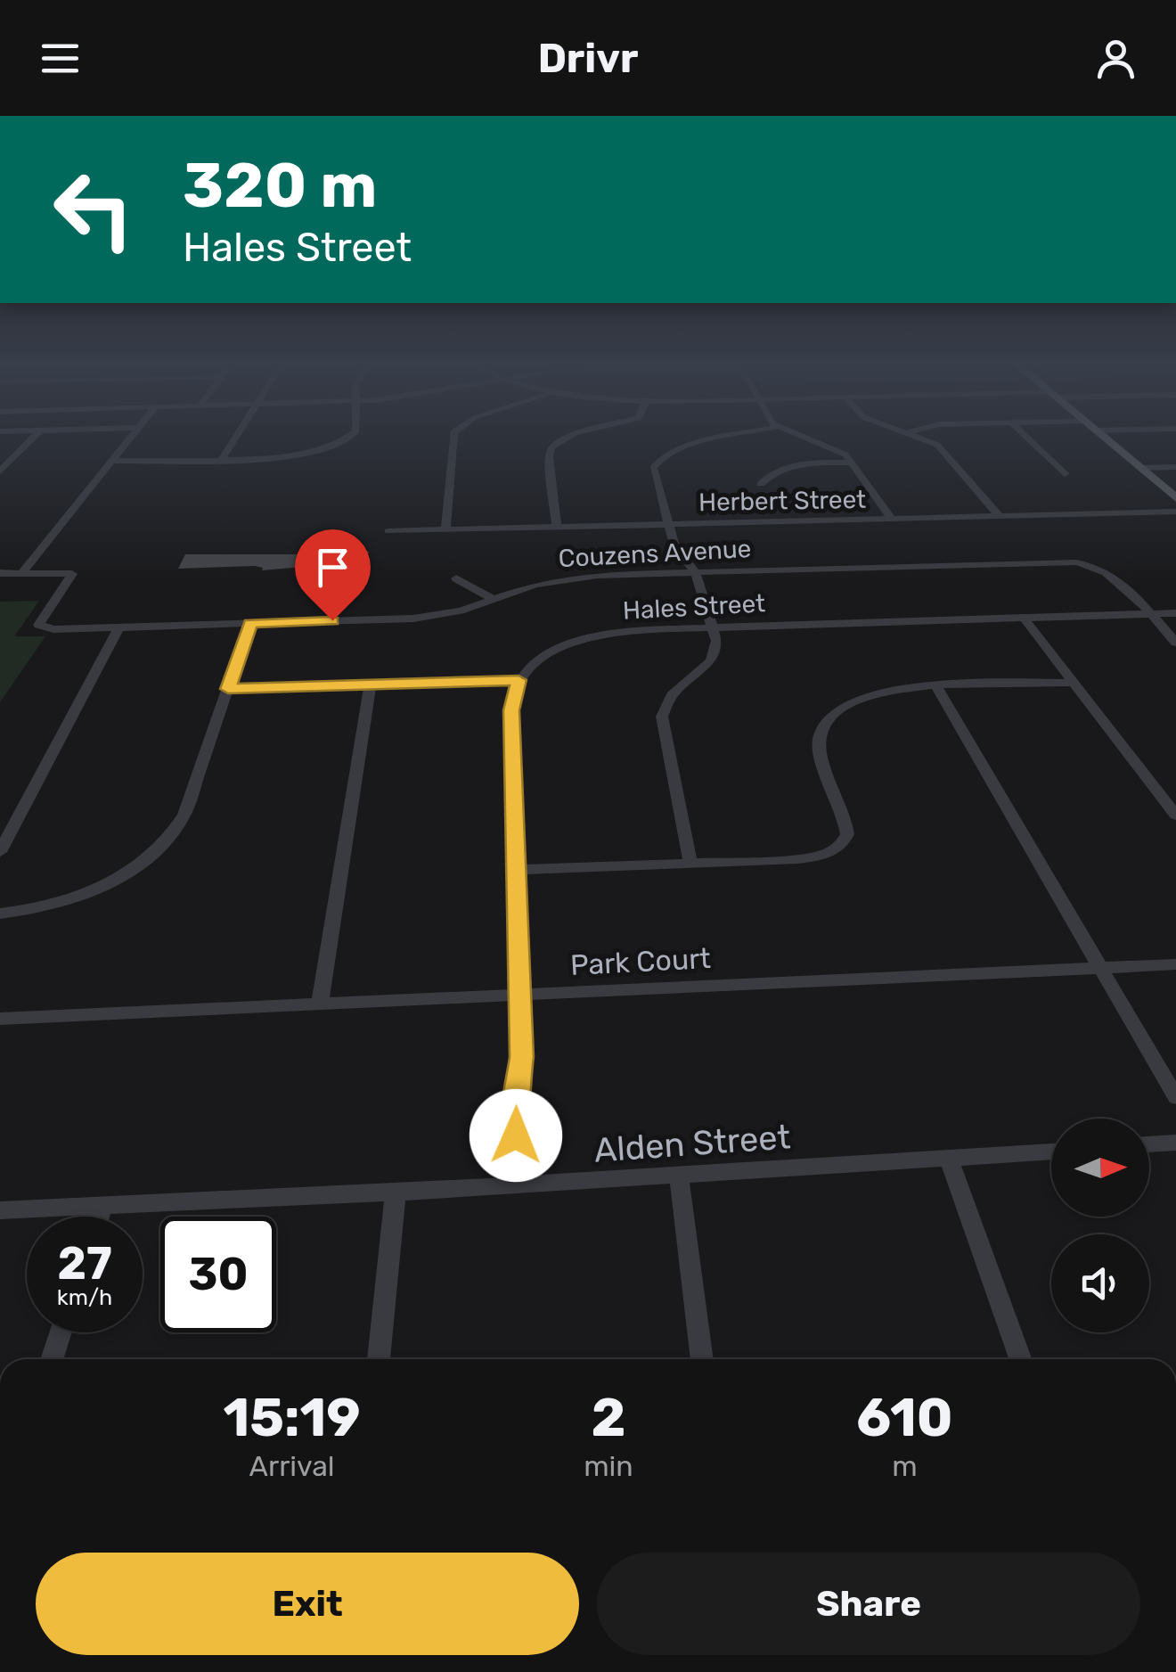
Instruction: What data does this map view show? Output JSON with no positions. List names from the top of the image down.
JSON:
{
  "streets": {
    "street": [
      "Herbert Street",
      "Couzens Avenue",
      "Hales Street",
      "Park Court",
      "Alden Street"
    ]
  },
  "crossings": [
    ["Couzens Avenue", "Hales Street"]
  ],
  "north": "right",
  "page": {
    "header": "Drivr",
    "turn": ["320 m", "Hales Street"],
    "speed": "27 km/h",
    "limit": "30",
    "eta": [
      "15:19",
      "Arrival",
      "2",
      "min",
      "610",
      "m"
    ],
    "buttons": ["Exit", "Share"]
  }
}
